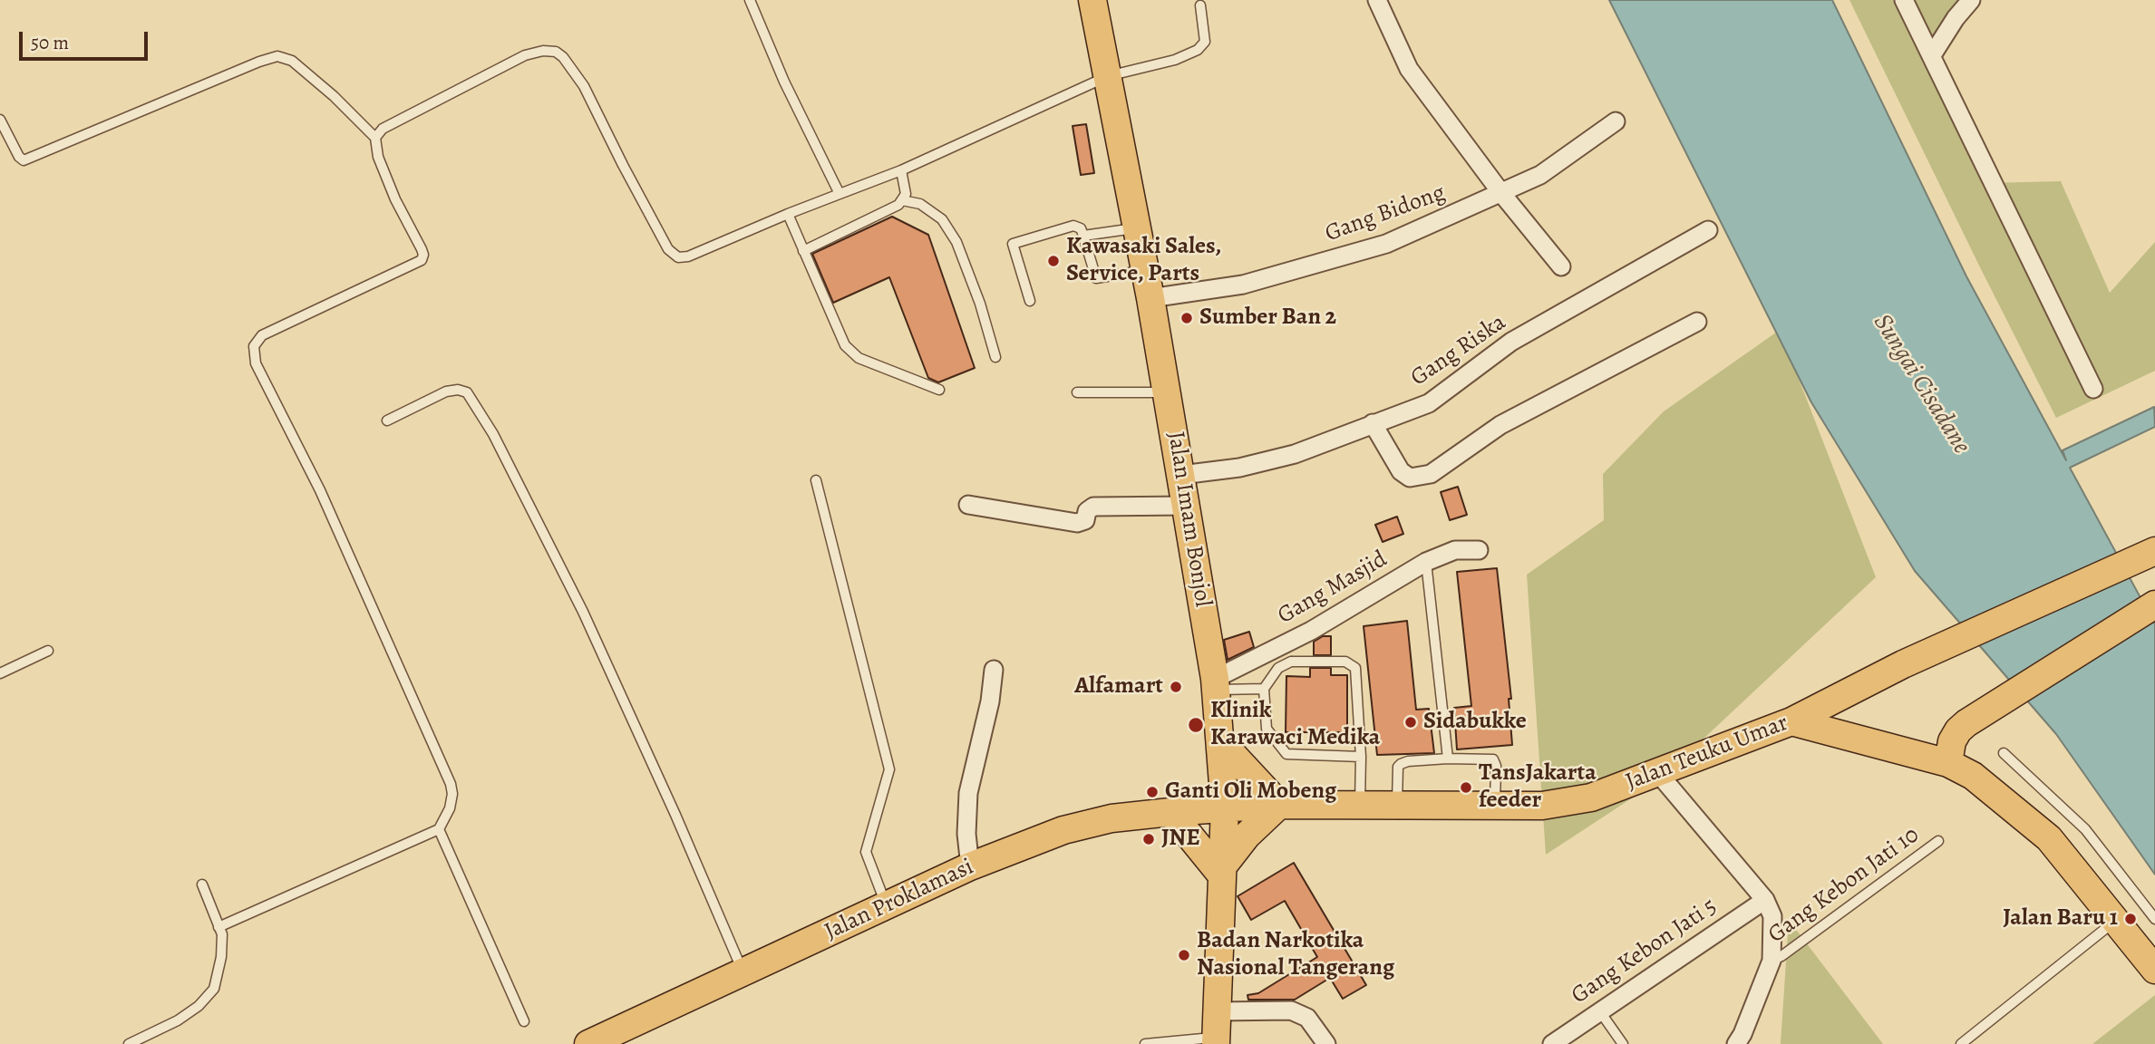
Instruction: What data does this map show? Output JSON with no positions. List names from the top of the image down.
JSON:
{
  "streets": {
    "main road": ["Jalan Imam Bonjol", "Jalan Teuku Umar", "Jalan Proklamasi"],
    "street": [
      "Gang Bidong",
      "Gang Riska",
      "Gang Masjid",
      "Gang Kebon Jati 5"
    ],
    "lane": ["Gang Kebon Jati 10"]
  },
  "crossings": [
    ["Gang Bidong", "Jalan Imam Bonjol"],
    ["Gang Riska", "Jalan Imam Bonjol"],
    ["Jalan Imam Bonjol", "Gang Masjid"],
    ["Jalan Imam Bonjol", "Jalan Teuku Umar"],
    ["Jalan Imam Bonjol", "Jalan Proklamasi"],
    ["Jalan Teuku Umar", "Jalan Proklamasi"]
  ],
  "water": ["Sungai Cisadane"],
  "places": [
    "Kawasaki Sales, Service, Parts",
    "Sumber Ban 2",
    "Alfamart",
    "Sidabukke",
    "Klinik Karawaci Medika",
    "TansJakarta feeder",
    "Ganti Oli Mobeng",
    "JNE",
    "Jalan Baru 1",
    "Badan Narkotika Nasional Tangerang"
  ],
  "scale_bar": "50 m"
}
